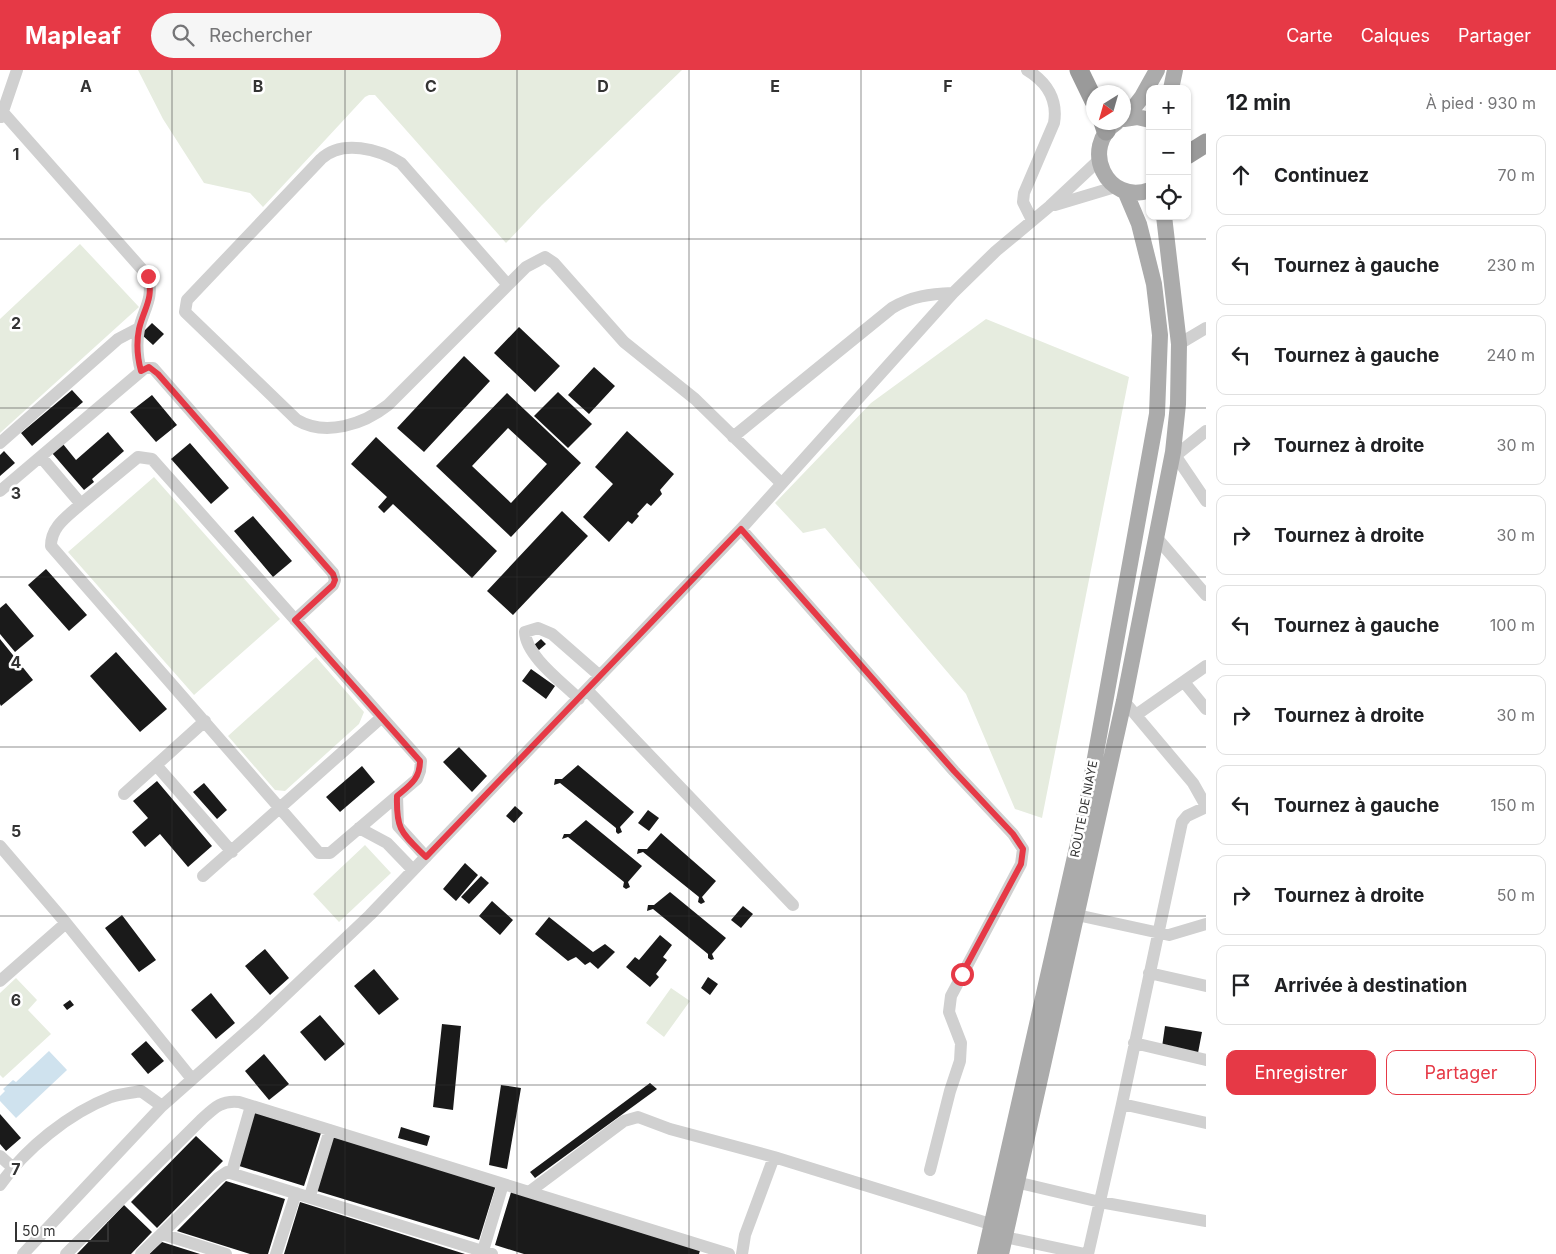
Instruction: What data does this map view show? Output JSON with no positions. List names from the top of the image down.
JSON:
{
  "streets": {
    "main road": ["ROUTE DE NIAYE"]
  },
  "scale_bar": "50 m",
  "north": "bottom left",
  "page": {
    "header": "Mapleaf",
    "search": "Rechercher",
    "nav": ["Carte", "Calques", "Partager"],
    "heading": ["12 min", "À pied · 930 m"],
    "map_buttons": ["+", "−"],
    "list": [
      ["Continuez", "70 m"],
      ["Tournez à gauche", "230 m"],
      ["Tournez à gauche", "240 m"],
      ["Tournez à droite", "30 m"],
      ["Tournez à droite", "30 m"],
      ["Tournez à gauche", "100 m"],
      ["Tournez à droite", "30 m"],
      ["Tournez à gauche", "150 m"],
      ["Tournez à droite", "50 m"],
      "Arrivée à destination"
    ],
    "buttons": ["Enregistrer", "Partager"],
    "scale": "50 m"
  },
  "grid": {
    "columns": [
      "A",
      "B",
      "C",
      "D",
      "E",
      "F"
    ],
    "rows": [
      "1",
      "2",
      "3",
      "4",
      "5",
      "6",
      "7"
    ]
  }
}
